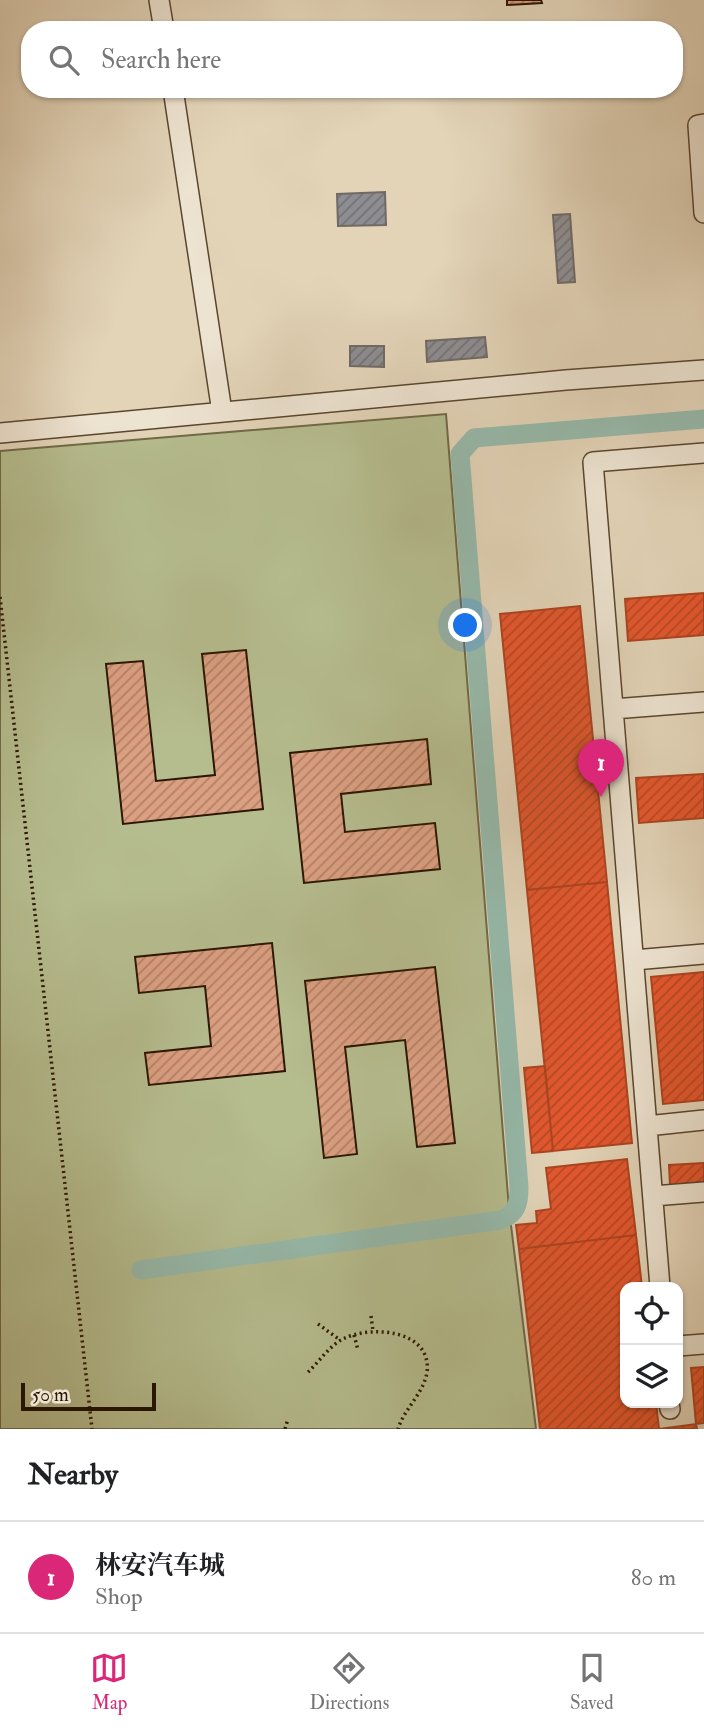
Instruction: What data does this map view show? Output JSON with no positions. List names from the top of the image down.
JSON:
{
  "scale_bar": "50 m",
  "page": {
    "search": "Search here",
    "pins": "1",
    "scale": "50 m",
    "heading": "Nearby",
    "list": [
      {
        "mark": "1",
        "name": "林安汽车城",
        "note": "Shop",
        "value": "80 m"
      }
    ],
    "nav": ["Map", "Directions", "Saved"]
  }
}
